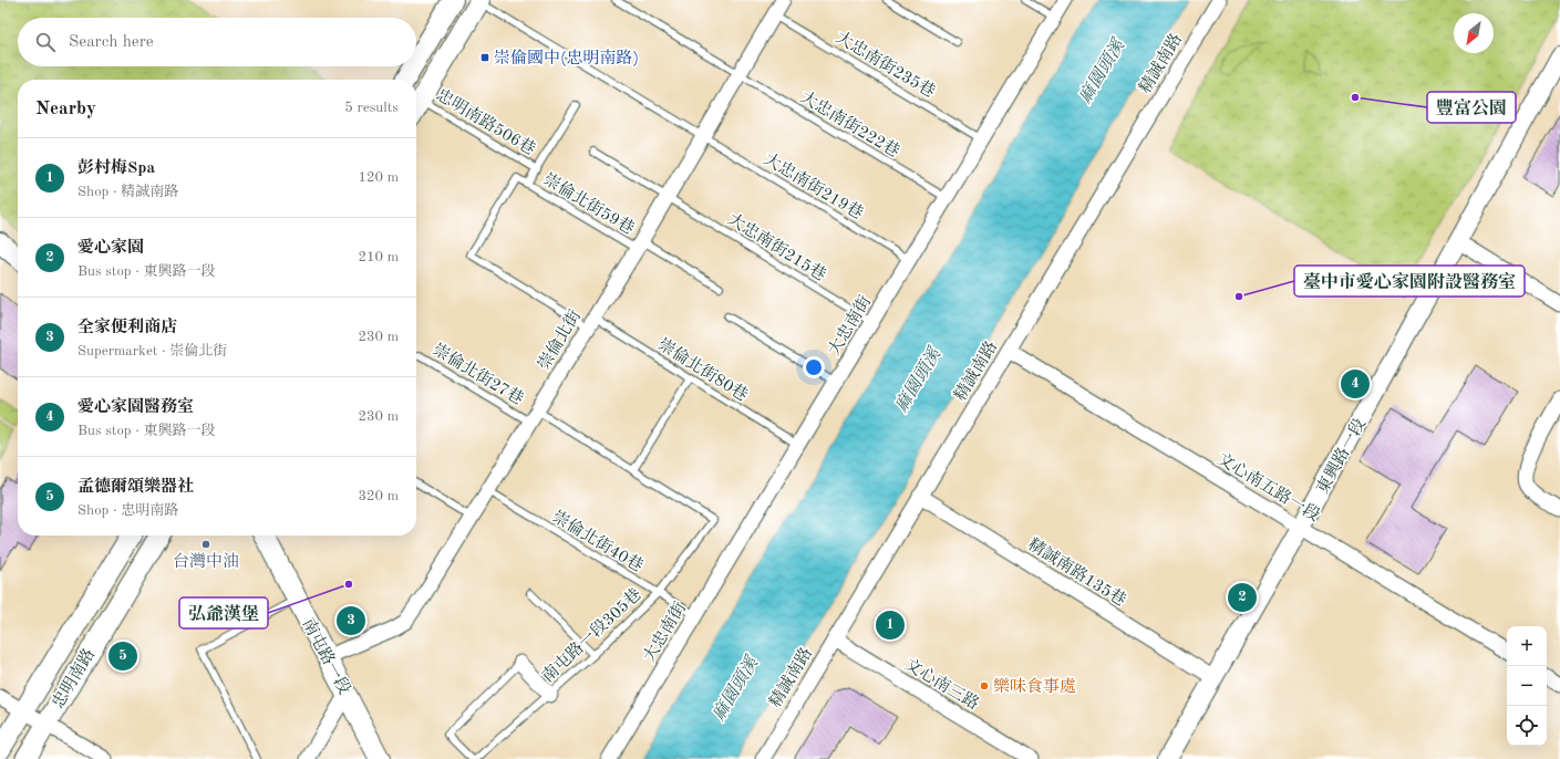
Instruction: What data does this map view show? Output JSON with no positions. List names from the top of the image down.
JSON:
{
  "streets": {
    "main road": ["南屯路一段", "忠明南路"],
    "street": [
      "精誠南路",
      "大忠南街",
      "崇倫北街",
      "東興路一段",
      "文心南五路一段",
      "精誠南路135巷",
      "文心南三路"
    ],
    "lane": [
      "大忠南街235巷",
      "忠明南路506巷",
      "大忠南街222巷",
      "大忠南街219巷",
      "崇倫北街59巷",
      "大忠南街215巷",
      "崇倫北街80巷",
      "崇倫北街27巷",
      "崇倫北街40巷",
      "南屯路一段305巷"
    ]
  },
  "crossings": [
    ["精誠南路", "文心南五路一段"],
    ["精誠南路", "精誠南路135巷"],
    ["精誠南路", "文心南三路"],
    ["大忠南街235巷", "大忠南街"],
    ["大忠南街235巷", "崇倫北街"],
    ["忠明南路506巷", "崇倫北街59巷"],
    ["忠明南路506巷", "崇倫北街80巷"],
    ["大忠南街222巷", "大忠南街"],
    ["大忠南街222巷", "崇倫北街"],
    ["大忠南街219巷", "大忠南街"],
    ["大忠南街219巷", "崇倫北街"],
    ["崇倫北街59巷", "崇倫北街"],
    ["大忠南街215巷", "大忠南街"],
    ["大忠南街215巷", "崇倫北街"],
    ["大忠南街", "崇倫北街80巷"],
    ["大忠南街", "崇倫北街40巷"],
    ["崇倫北街", "崇倫北街80巷"],
    ["崇倫北街", "崇倫北街27巷"],
    ["崇倫北街", "崇倫北街40巷"],
    ["崇倫北街", "南屯路一段"],
    ["崇倫北街27巷", "南屯路一段305巷"],
    ["東興路一段", "文心南五路一段"],
    ["東興路一段", "精誠南路135巷"],
    ["崇倫北街40巷", "南屯路一段305巷"]
  ],
  "water": ["麻園頭溪"],
  "places": {
    "transit": ["崇倫國中(忠明南路)"],
    "other": [
      "豐富公園",
      "臺中市愛心家園附設醫務室",
      "台灣中油",
      "弘爺漢堡",
      "樂味食事處"
    ]
  },
  "north": "bottom left",
  "page": {
    "search": "Search here",
    "heading": ["Nearby", "5 results"],
    "list": [
      {
        "mark": "1",
        "name": "彭村梅Spa",
        "note": "Shop · 精誠南路",
        "value": "120 m"
      },
      {
        "mark": "2",
        "name": "愛心家園",
        "note": "Bus stop · 東興路一段",
        "value": "210 m"
      },
      {
        "mark": "3",
        "name": "全家便利商店",
        "note": "Supermarket · 崇倫北街",
        "value": "230 m"
      },
      {
        "mark": "4",
        "name": "愛心家園醫務室",
        "note": "Bus stop · 東興路一段",
        "value": "230 m"
      },
      {
        "mark": "5",
        "name": "孟德爾頌樂器社",
        "note": "Shop · 忠明南路",
        "value": "320 m"
      }
    ],
    "pins": [
      "4",
      "2",
      "3",
      "1",
      "5"
    ],
    "map_buttons": ["+", "−"]
  }
}
